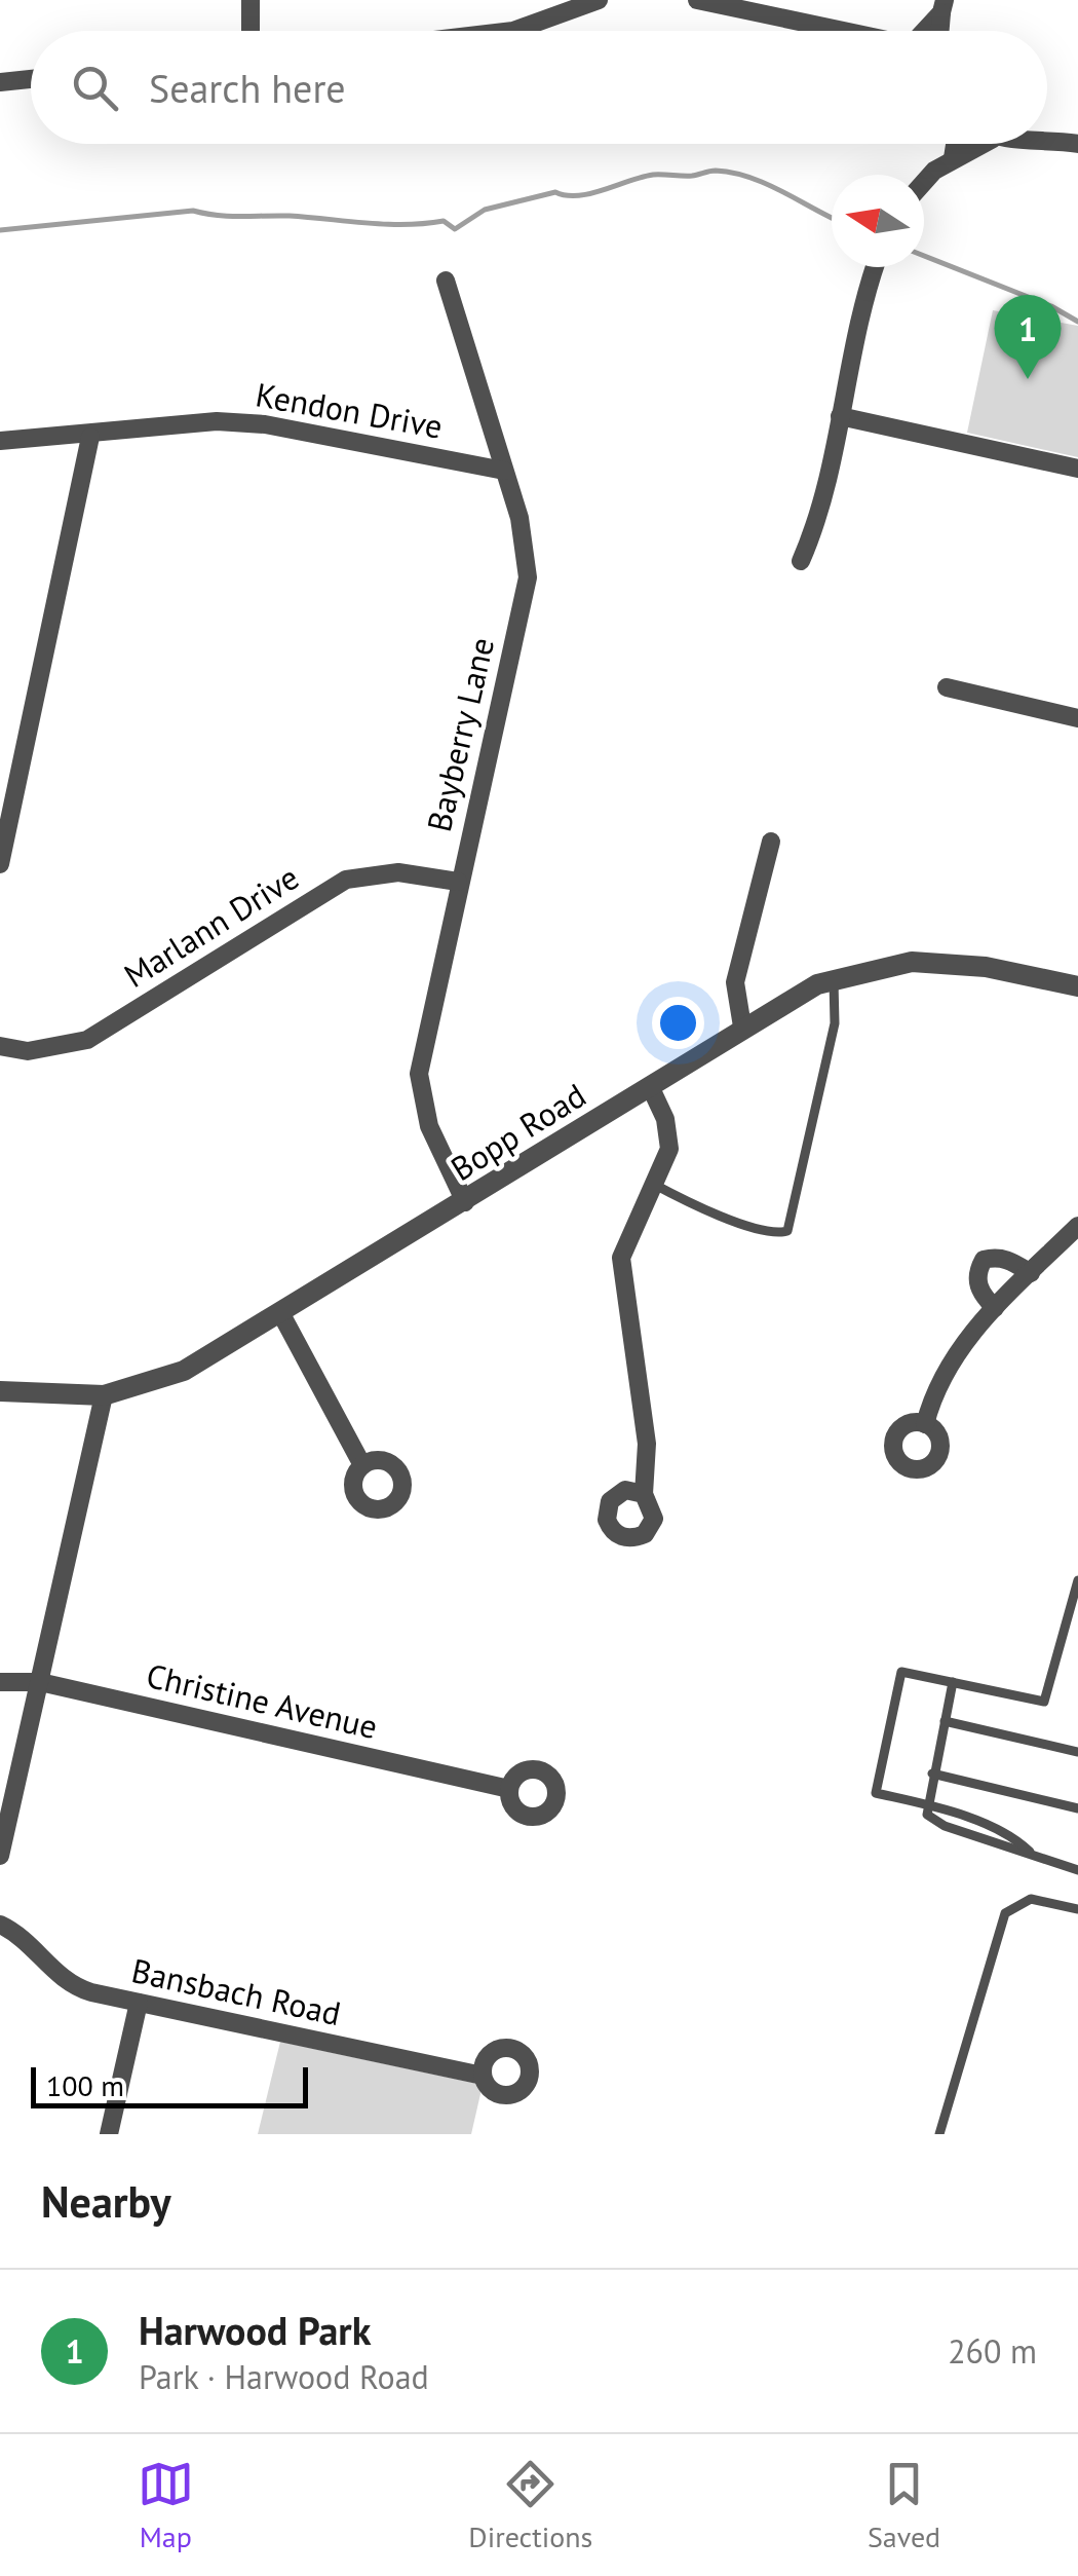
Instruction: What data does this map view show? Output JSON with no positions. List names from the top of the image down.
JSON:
{
  "streets": {
    "street": [
      "Kendon Drive",
      "Bayberry Lane",
      "Marlann Drive",
      "Bopp Road",
      "Christine Avenue",
      "Bansbach Road"
    ]
  },
  "crossings": [
    ["Kendon Drive", "Bayberry Lane"],
    ["Bayberry Lane", "Marlann Drive"],
    ["Bayberry Lane", "Bopp Road"]
  ],
  "scale_bar": "100 m",
  "north": "left",
  "page": {
    "search": "Search here",
    "pins": "1",
    "scale": "100 m",
    "heading": "Nearby",
    "list": [
      {
        "mark": "1",
        "name": "Harwood Park",
        "note": "Park · Harwood Road",
        "value": "260 m"
      }
    ],
    "nav": ["Map", "Directions", "Saved"]
  }
}
